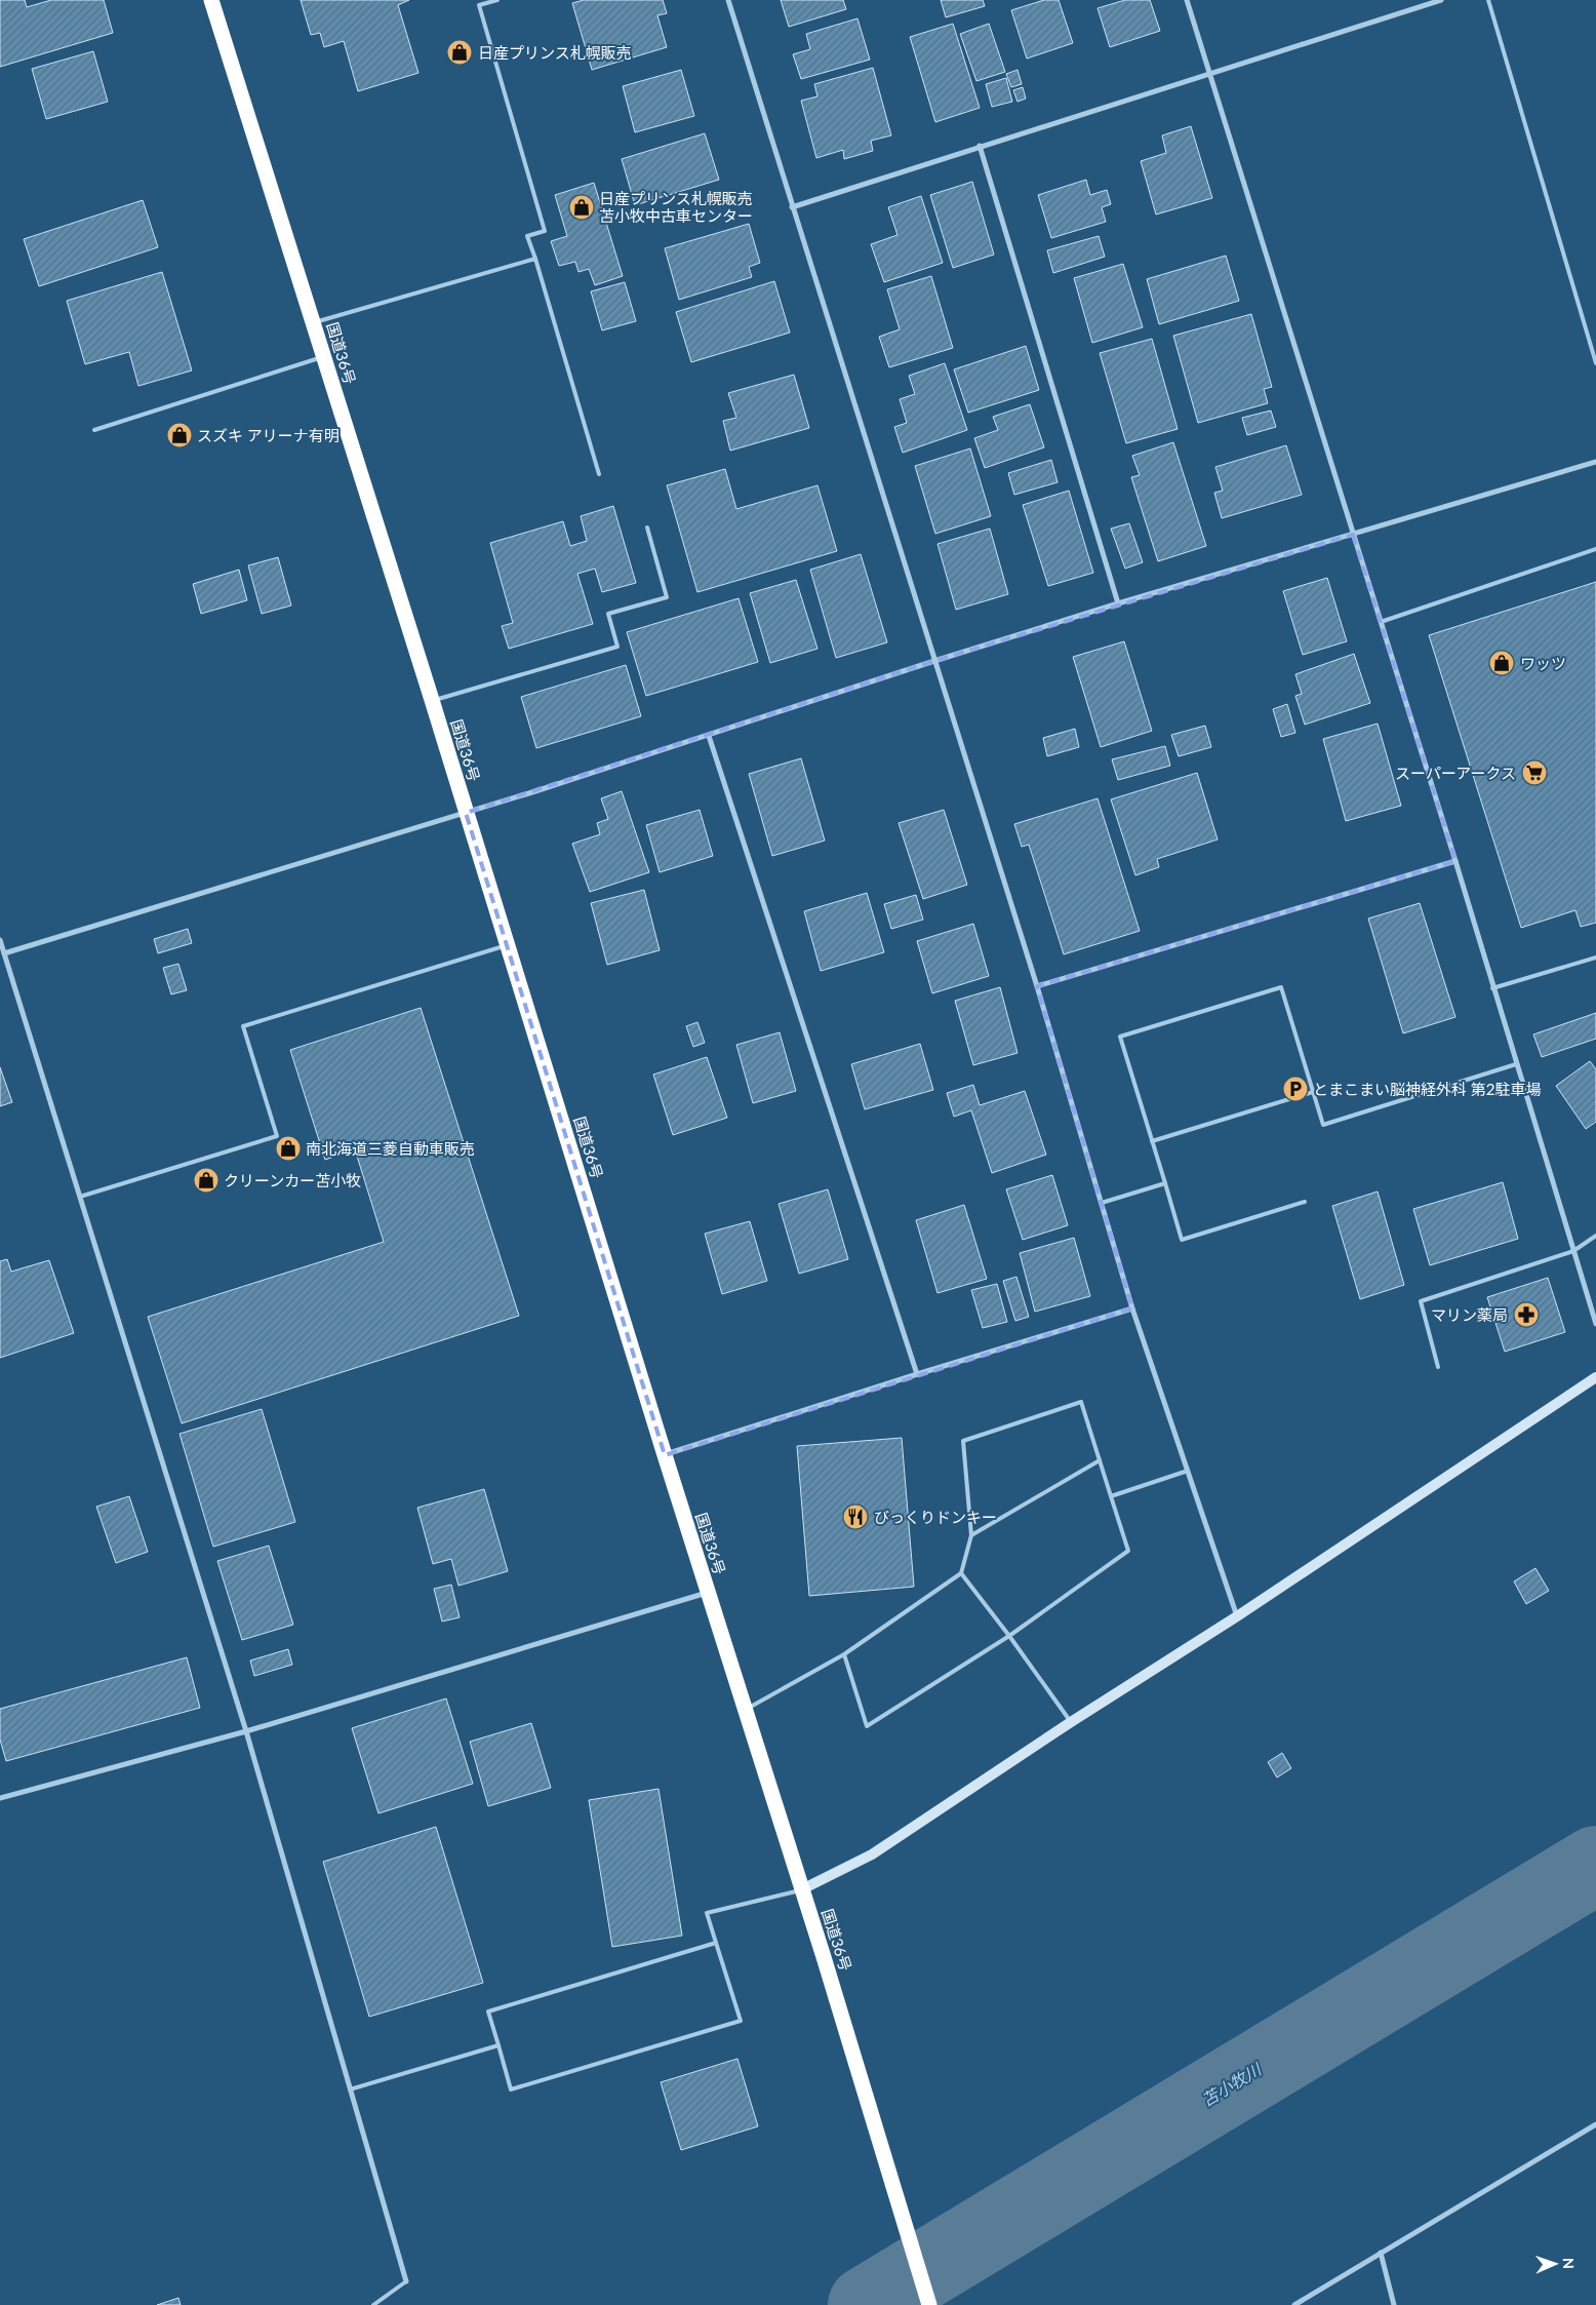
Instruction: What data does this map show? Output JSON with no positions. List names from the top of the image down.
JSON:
{
  "streets": {
    "highway": ["国道36号"]
  },
  "water": ["苫小牧川"],
  "places": {
    "shop": [
      "日産プリンス札幌販売",
      "日産プリンス札幌販売 苫小牧中古車センター",
      "スズキ アリーナ有明",
      "ワッツ",
      "南北海道三菱自動車販売",
      "クリーンカー苫小牧"
    ],
    "supermarket": ["スーパーアークス"],
    "parking": ["とまこまい脳神経外科 第2駐車場"],
    "pharmacy": ["マリン薬局"],
    "restaurant": ["びっくりドンキー"]
  },
  "north": "right"
}
